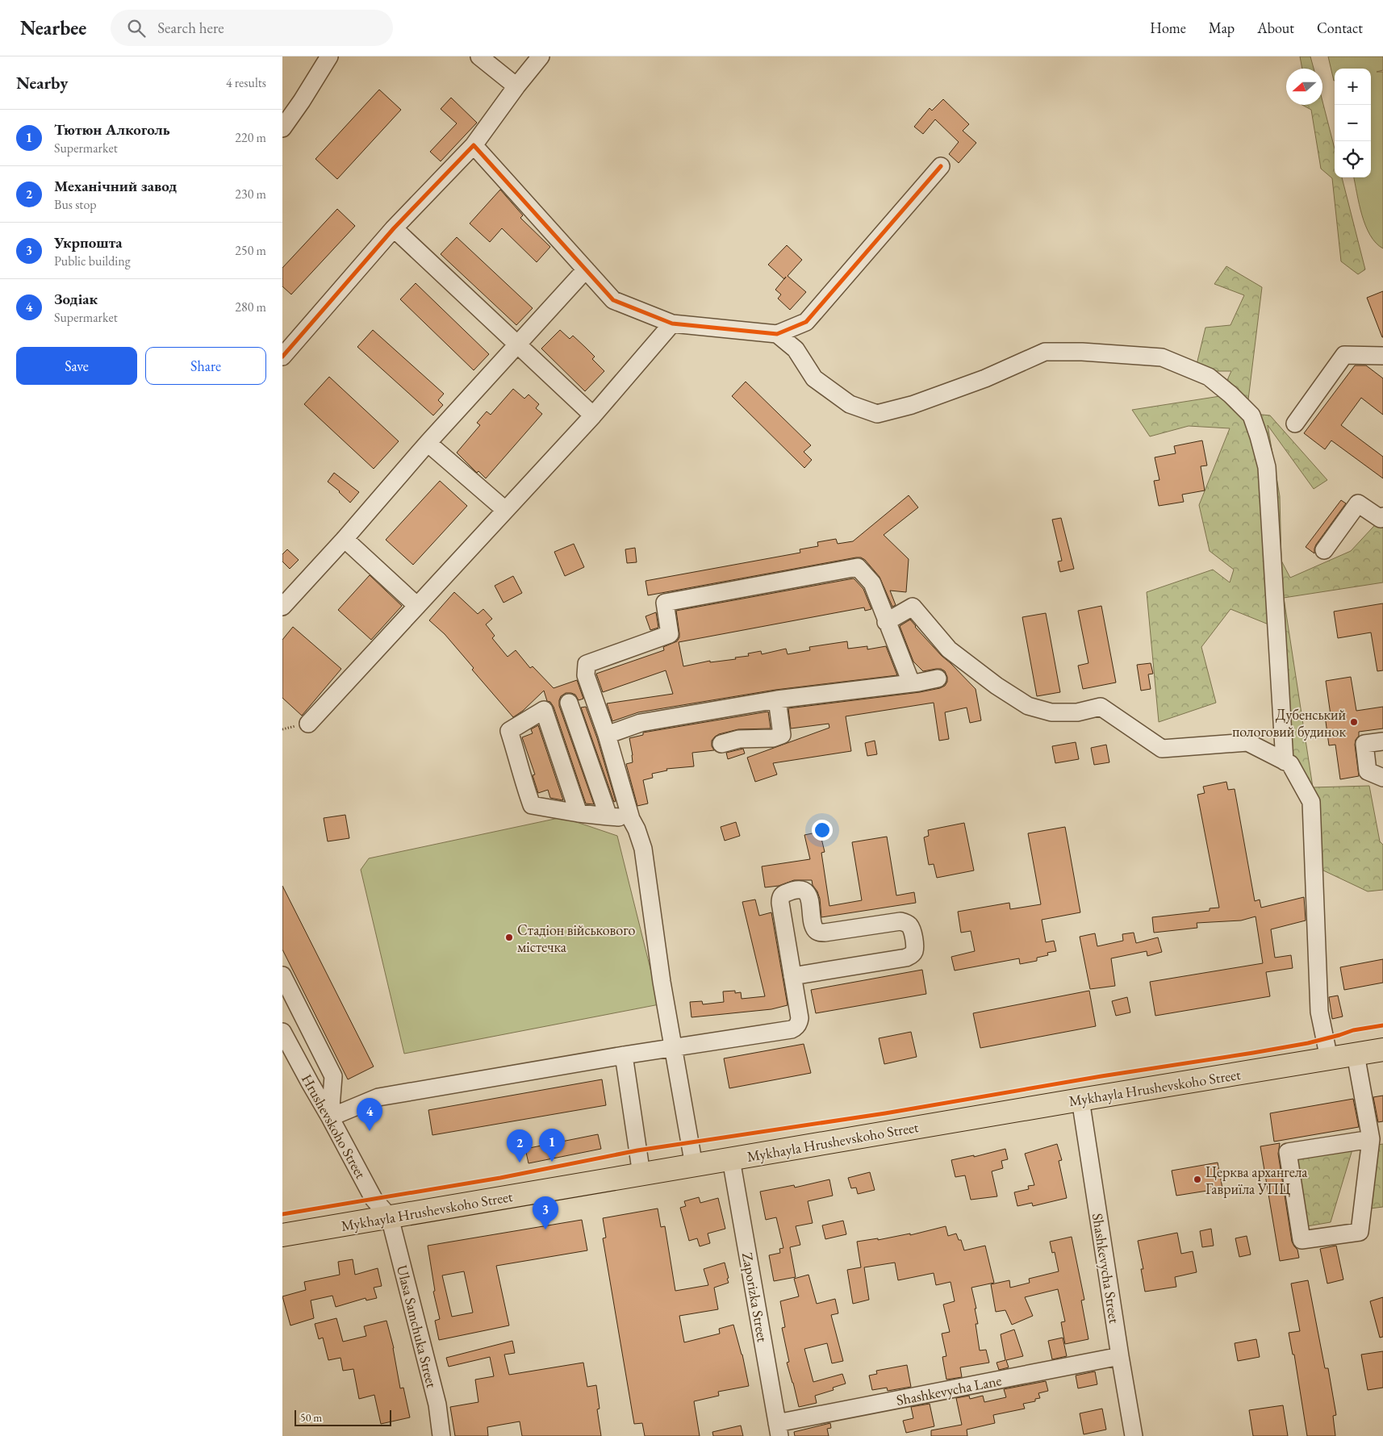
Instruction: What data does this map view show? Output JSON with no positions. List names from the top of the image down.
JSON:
{
  "streets": {
    "main road": ["Mykhayla Hrushevskoho Street"],
    "street": [
      "Hrushevskoho Street",
      "Shashkevycha Street",
      "Zaporizka Street",
      "Ulasa Samchuka Street",
      "Shashkevycha Lane"
    ]
  },
  "crossings": [
    ["Mykhayla Hrushevskoho Street", "Hrushevskoho Street"],
    ["Mykhayla Hrushevskoho Street", "Shashkevycha Street"],
    ["Mykhayla Hrushevskoho Street", "Zaporizka Street"],
    ["Mykhayla Hrushevskoho Street", "Ulasa Samchuka Street"],
    ["Hrushevskoho Street", "Ulasa Samchuka Street"],
    ["Shashkevycha Street", "Shashkevycha Lane"],
    ["Zaporizka Street", "Shashkevycha Lane"]
  ],
  "places": ["Дубенський пологовий будинок", "Стадіон військового містечка", "Церква архангела Гавриїла УПЦ"],
  "scale_bar": "50 m",
  "north": "left",
  "page": {
    "header": "Nearbee",
    "search": "Search here",
    "nav": [
      "Home",
      "Map",
      "About",
      "Contact"
    ],
    "heading": ["Nearby", "4 results"],
    "map_buttons": ["+", "−"],
    "list": [
      {
        "mark": "1",
        "name": "Тютюн Алкоголь",
        "note": "Supermarket",
        "value": "220 m"
      },
      {
        "mark": "2",
        "name": "Механічний завод",
        "note": "Bus stop",
        "value": "230 m"
      },
      {
        "mark": "3",
        "name": "Укрпошта",
        "note": "Public building",
        "value": "250 m"
      },
      {
        "mark": "4",
        "name": "Зодіак",
        "note": "Supermarket",
        "value": "280 m"
      }
    ],
    "buttons": ["Save", "Share"],
    "pins": [
      "4",
      "1",
      "2",
      "3"
    ],
    "scale": "50 m"
  }
}
